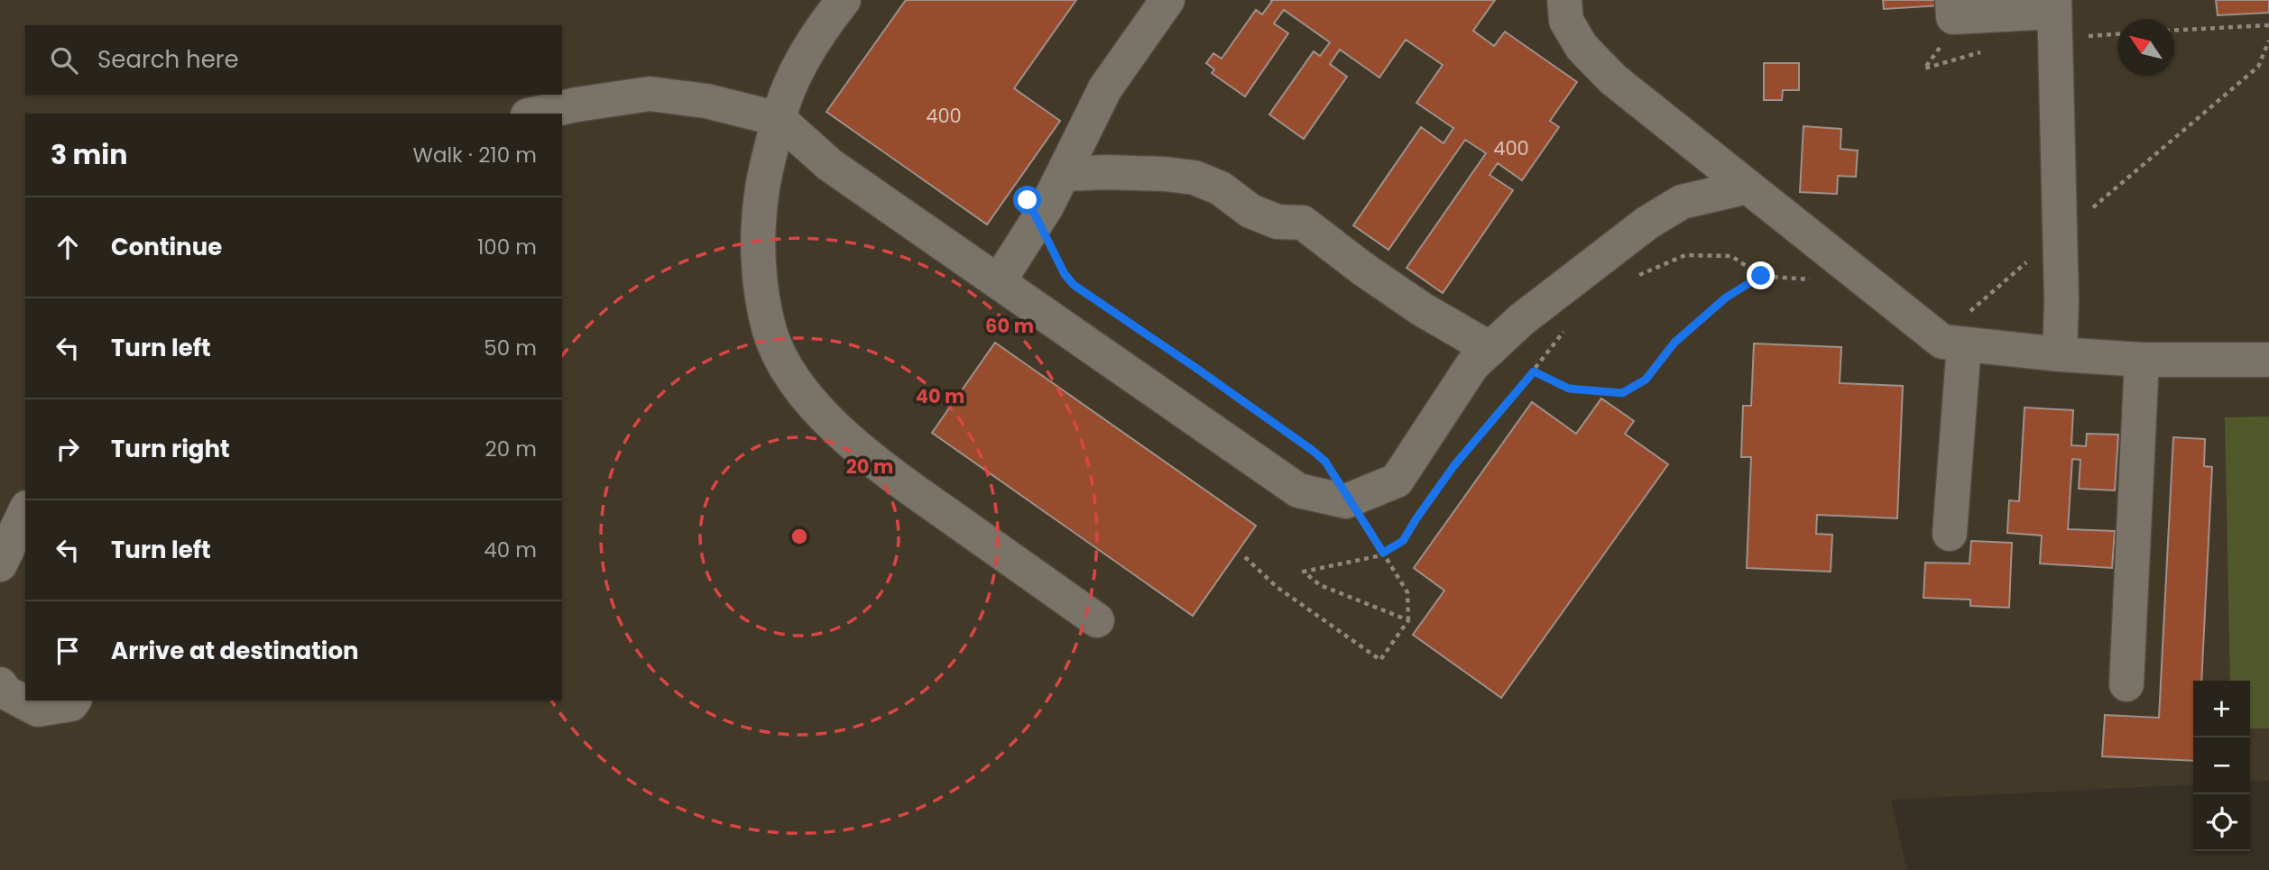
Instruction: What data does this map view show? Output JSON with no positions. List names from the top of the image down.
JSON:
{
  "house_numbers": ["400", "400"],
  "north": "top left",
  "page": {
    "search": "Search here",
    "heading": ["3 min", "Walk · 210 m"],
    "list": [
      ["Continue", "100 m"],
      ["Turn left", "50 m"],
      ["Turn right", "20 m"],
      ["Turn left", "40 m"],
      "Arrive at destination"
    ],
    "map_buttons": ["+", "−"]
  },
  "rings": ["60 m", "40 m", "20 m"]
}
